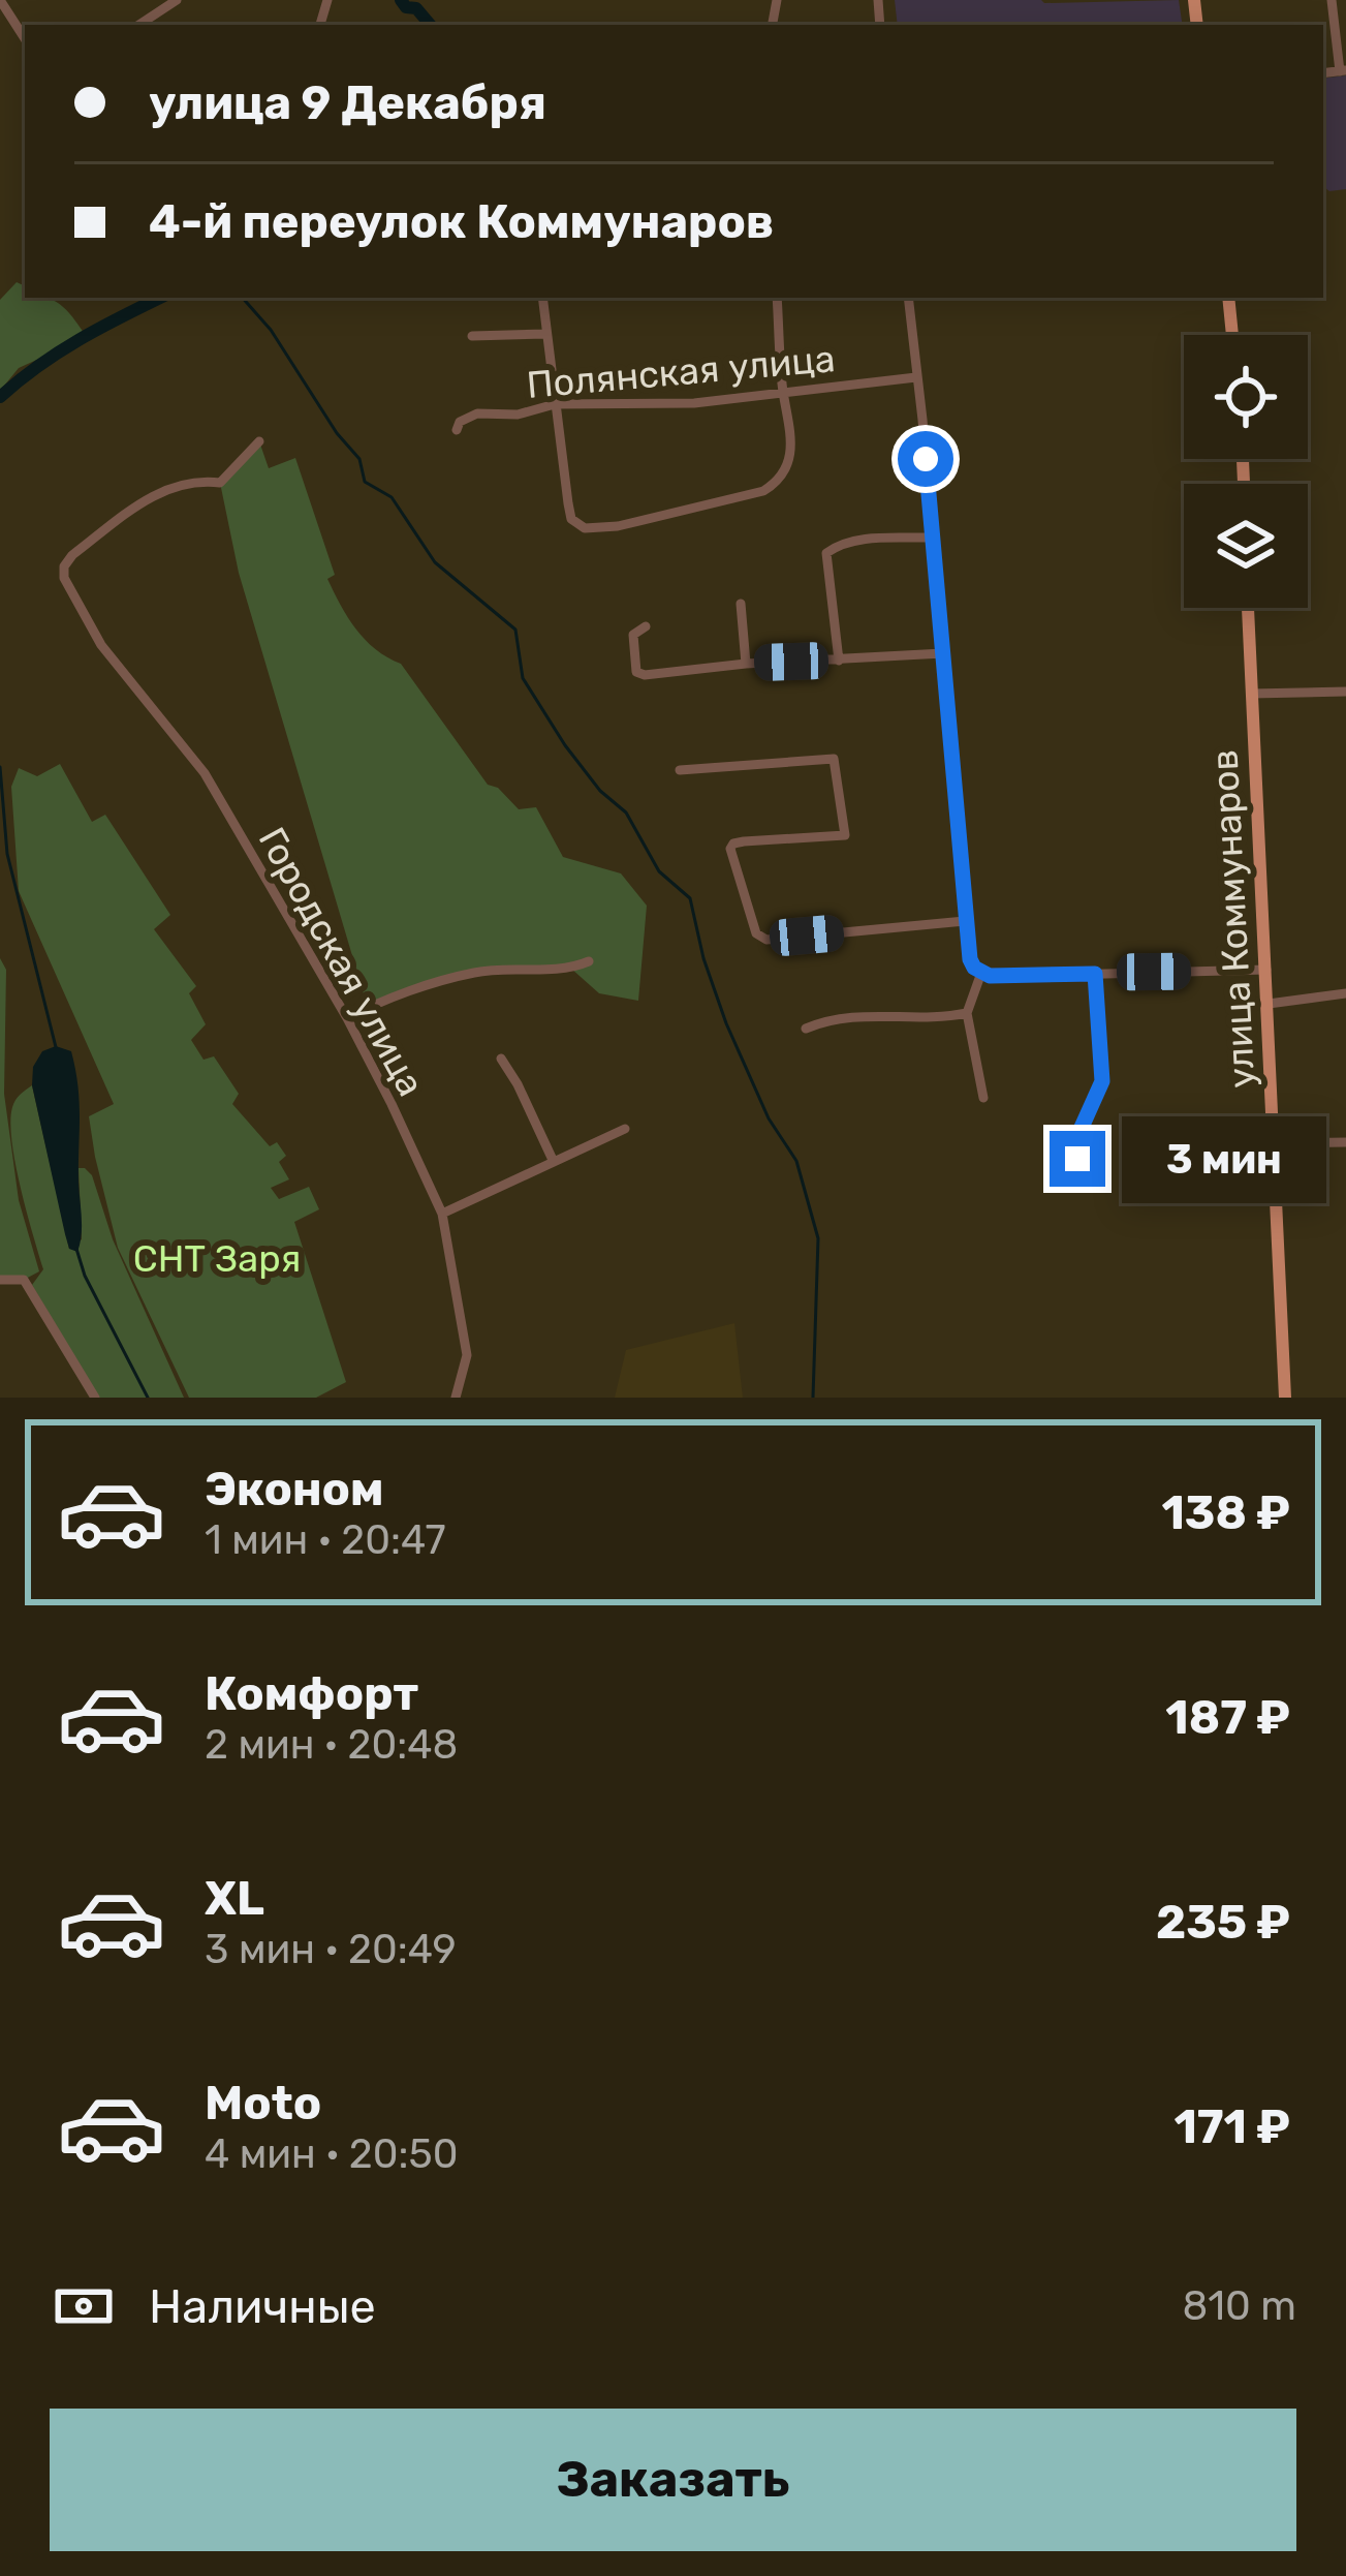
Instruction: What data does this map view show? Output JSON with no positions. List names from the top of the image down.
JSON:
{
  "streets": {
    "main road": ["улица Коммунаров"],
    "street": ["Полянская улица", "Городская улица"]
  },
  "parks": ["СНТ Заря"],
  "page": {
    "banner": ["улица 9 Декабря", "4-й переулок Коммунаров"],
    "bubble": "3 мин",
    "list": [
      {
        "name": "Эконом",
        "note": "1 мин · 20:47",
        "value": "138 ₽"
      },
      {
        "name": "Комфорт",
        "note": "2 мин · 20:48",
        "value": "187 ₽"
      },
      {
        "name": "XL",
        "note": "3 мин · 20:49",
        "value": "235 ₽"
      },
      {
        "name": "Moto",
        "note": "4 мин · 20:50",
        "value": "171 ₽"
      }
    ],
    "pay": ["Наличные", "810 m"],
    "buttons": "Заказать"
  }
}
